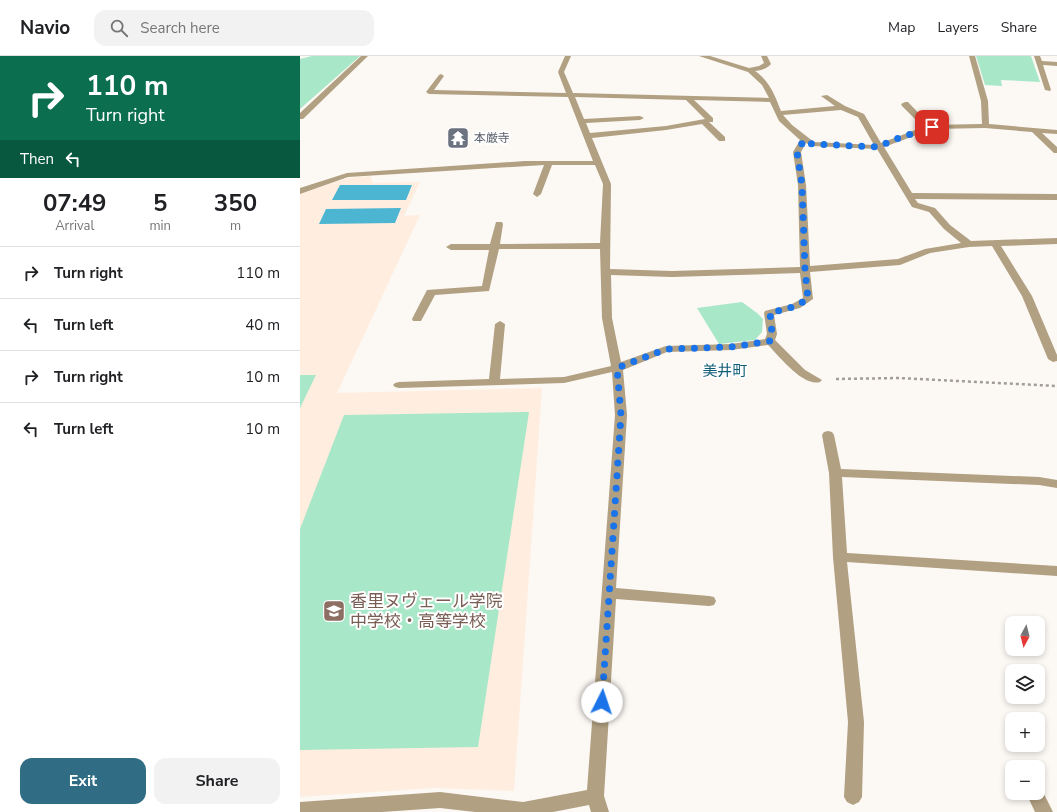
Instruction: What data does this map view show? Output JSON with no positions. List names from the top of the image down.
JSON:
{
  "districts": ["美井町"],
  "places": {
    "temple": ["本厳寺"],
    "school or university": ["香里ヌヴェール学院 中学校・高等学校"]
  },
  "north": "bottom",
  "page": {
    "header": "Navio",
    "search": "Search here",
    "nav": ["Map", "Layers", "Share"],
    "turn": ["110 m", "Turn right"],
    "then": "Then",
    "eta": [
      "07:49",
      "Arrival",
      "5",
      "min",
      "350",
      "m"
    ],
    "list": [
      {
        "name": "Turn right",
        "value": "110 m"
      },
      {
        "name": "Turn left",
        "value": "40 m"
      },
      {
        "name": "Turn right",
        "value": "10 m"
      },
      {
        "name": "Turn left",
        "value": "10 m"
      }
    ],
    "map_buttons": ["+", "−"],
    "buttons": ["Exit", "Share"]
  }
}
